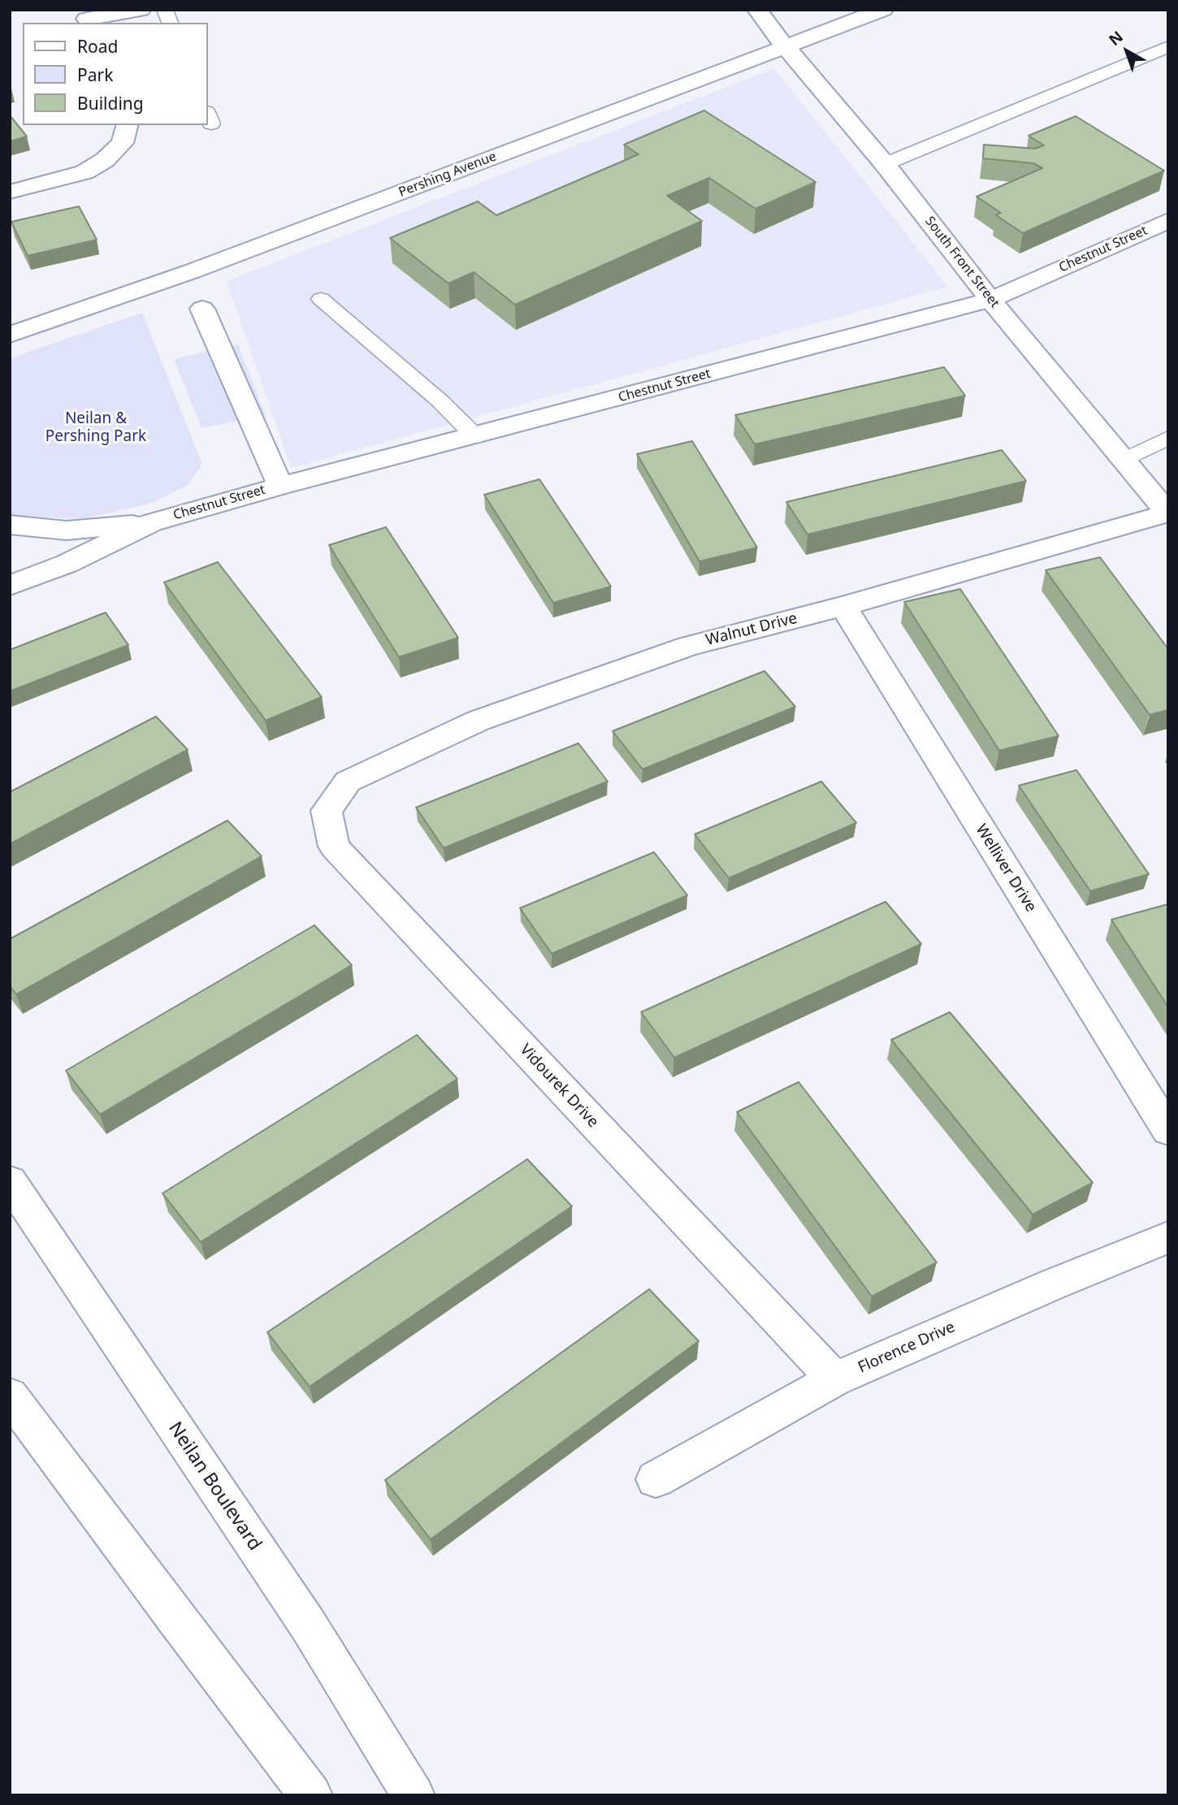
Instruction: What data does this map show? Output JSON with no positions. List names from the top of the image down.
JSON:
{
  "streets": {
    "street": [
      "Pershing Avenue",
      "Chestnut Street",
      "South Front Street",
      "Walnut Drive",
      "Welliver Drive",
      "Vidourek Drive",
      "Florence Drive",
      "Neilan Boulevard"
    ]
  },
  "crossings": [
    ["Pershing Avenue", "South Front Street"],
    ["Chestnut Street", "South Front Street"],
    ["South Front Street", "Walnut Drive"],
    ["Walnut Drive", "Welliver Drive"],
    ["Walnut Drive", "Vidourek Drive"],
    ["Vidourek Drive", "Florence Drive"]
  ],
  "parks": ["Neilan & Pershing Park"],
  "legend": ["Road", "Park", "Building"],
  "north": "top left"
}
